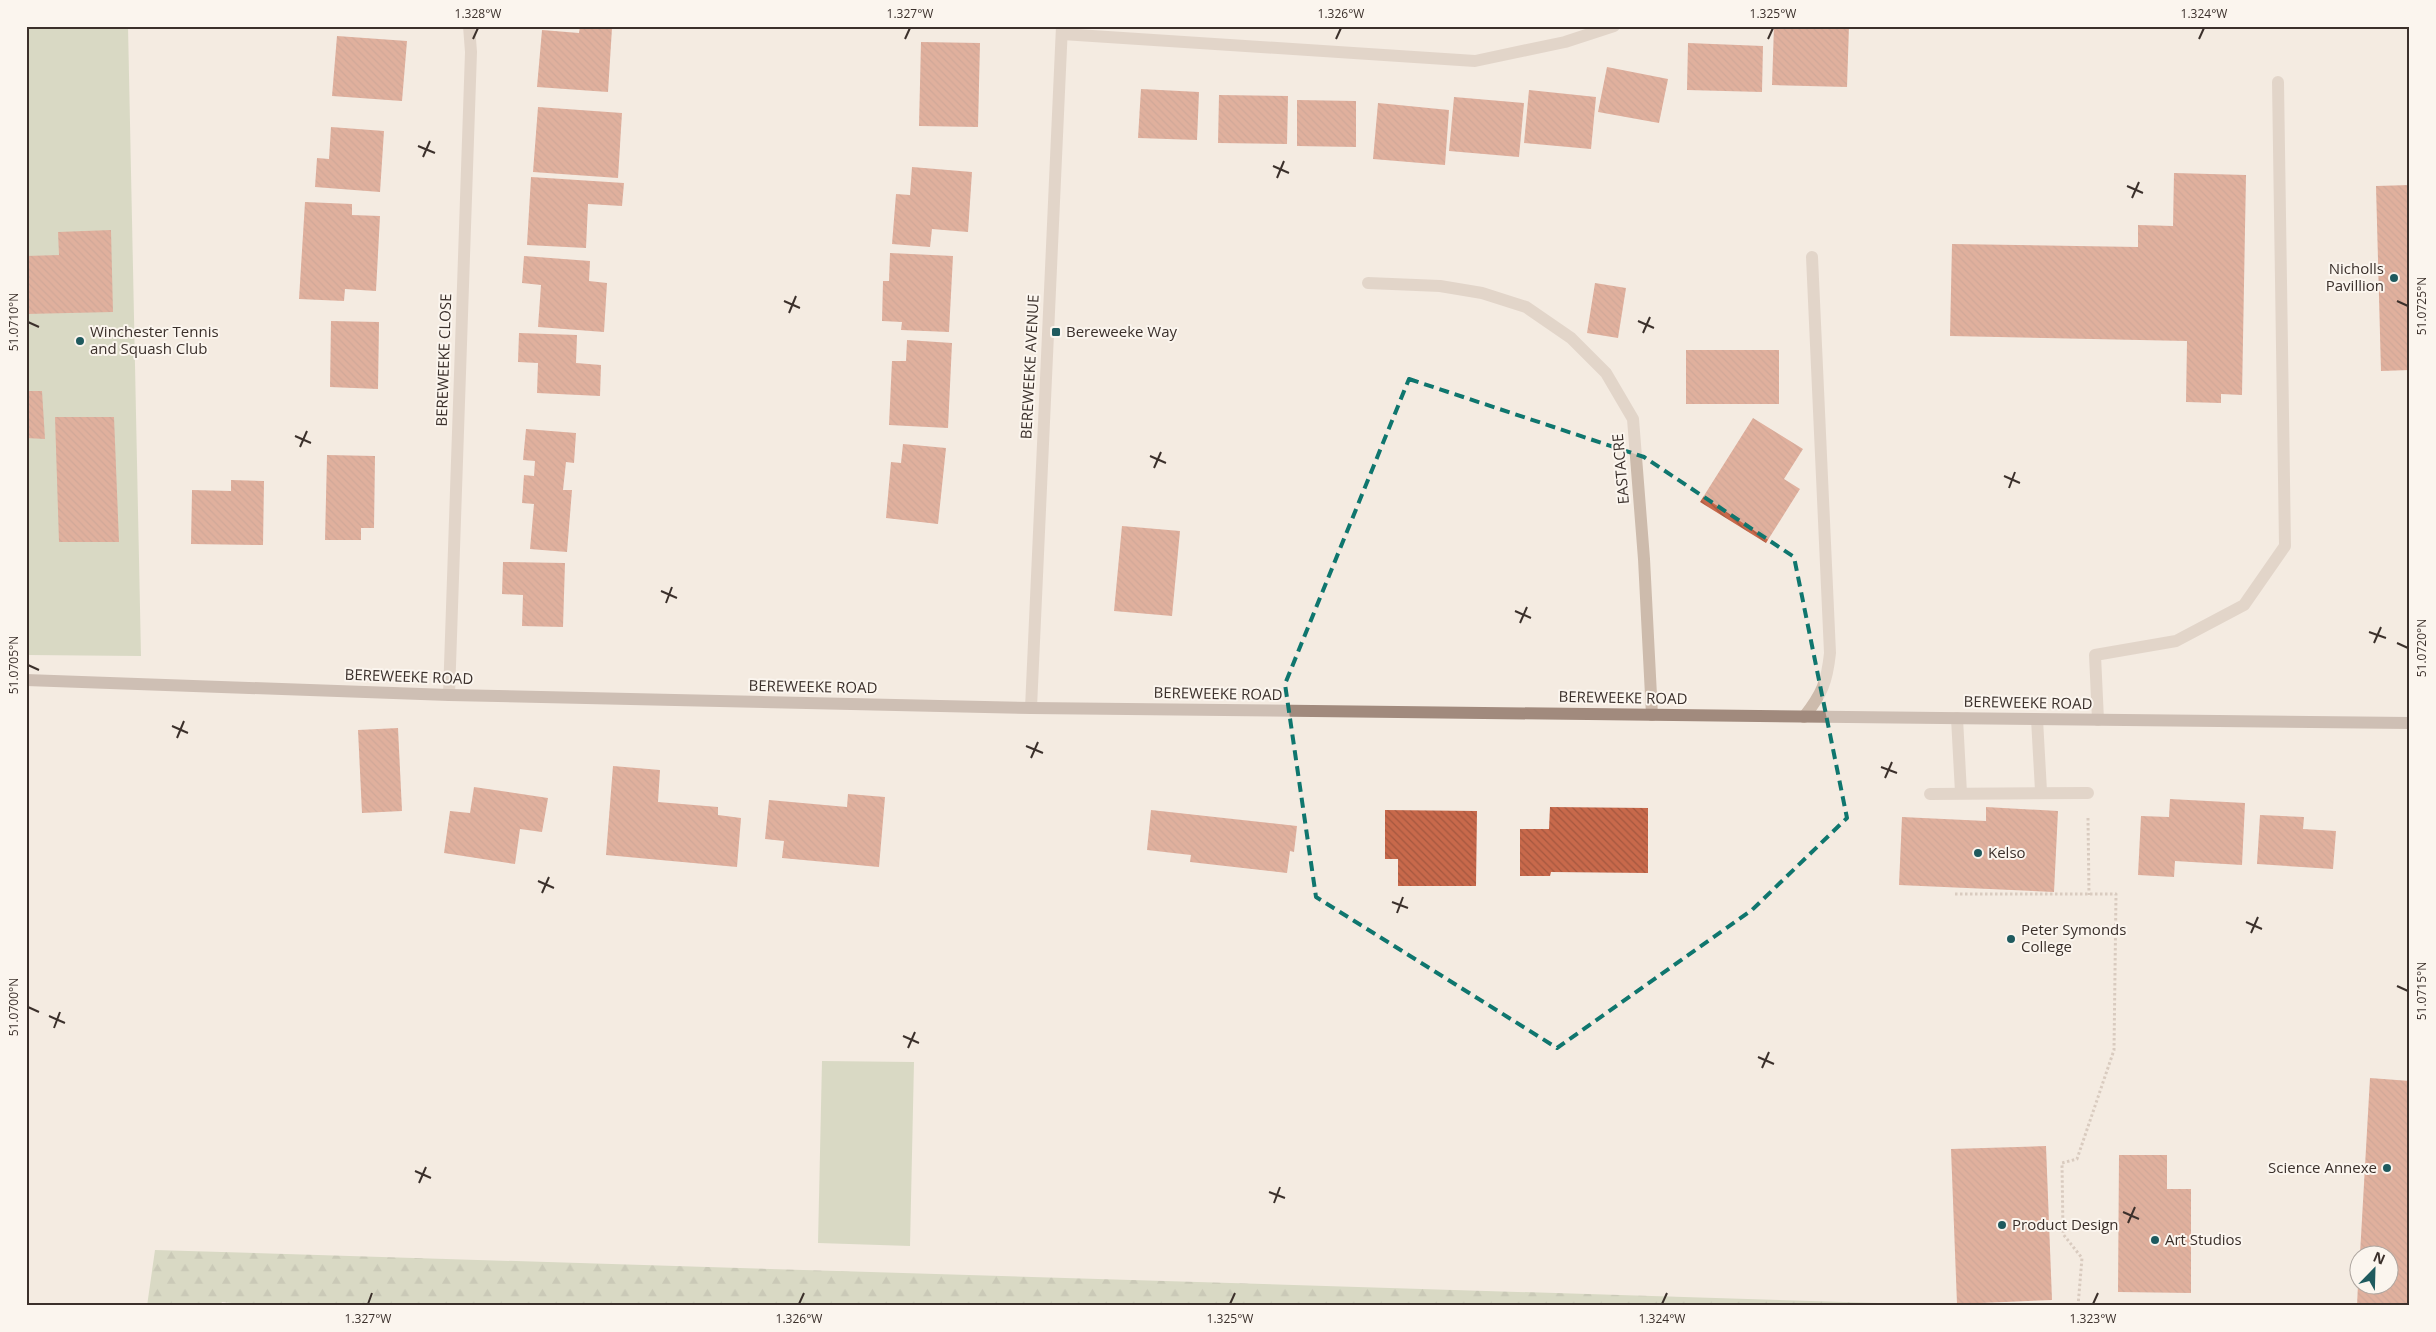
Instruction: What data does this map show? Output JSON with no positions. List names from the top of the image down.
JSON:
{
  "streets": {
    "main road": ["BEREWEEKE ROAD"],
    "street": ["BEREWEEKE CLOSE", "BEREWEEKE AVENUE", "EASTACRE"]
  },
  "crossings": [
    ["BEREWEEKE CLOSE", "BEREWEEKE ROAD"],
    ["BEREWEEKE AVENUE", "BEREWEEKE ROAD"],
    ["EASTACRE", "BEREWEEKE ROAD"]
  ],
  "places": {
    "other": [
      "Nicholls Pavillion",
      "Winchester Tennis and Squash Club",
      "Kelso",
      "Peter Symonds College",
      "Science Annexe",
      "Product Design",
      "Art Studios"
    ],
    "transit": ["Bereweeke Way"]
  },
  "north": "top right",
  "coordinates": [
    "1.328°W",
    "1.327°W",
    "1.326°W",
    "1.325°W",
    "1.324°W",
    "51.0725°N",
    "51.0710°N",
    "51.0720°N",
    "51.0705°N",
    "51.0715°N",
    "51.0700°N",
    "1.323°W"
  ]
}
